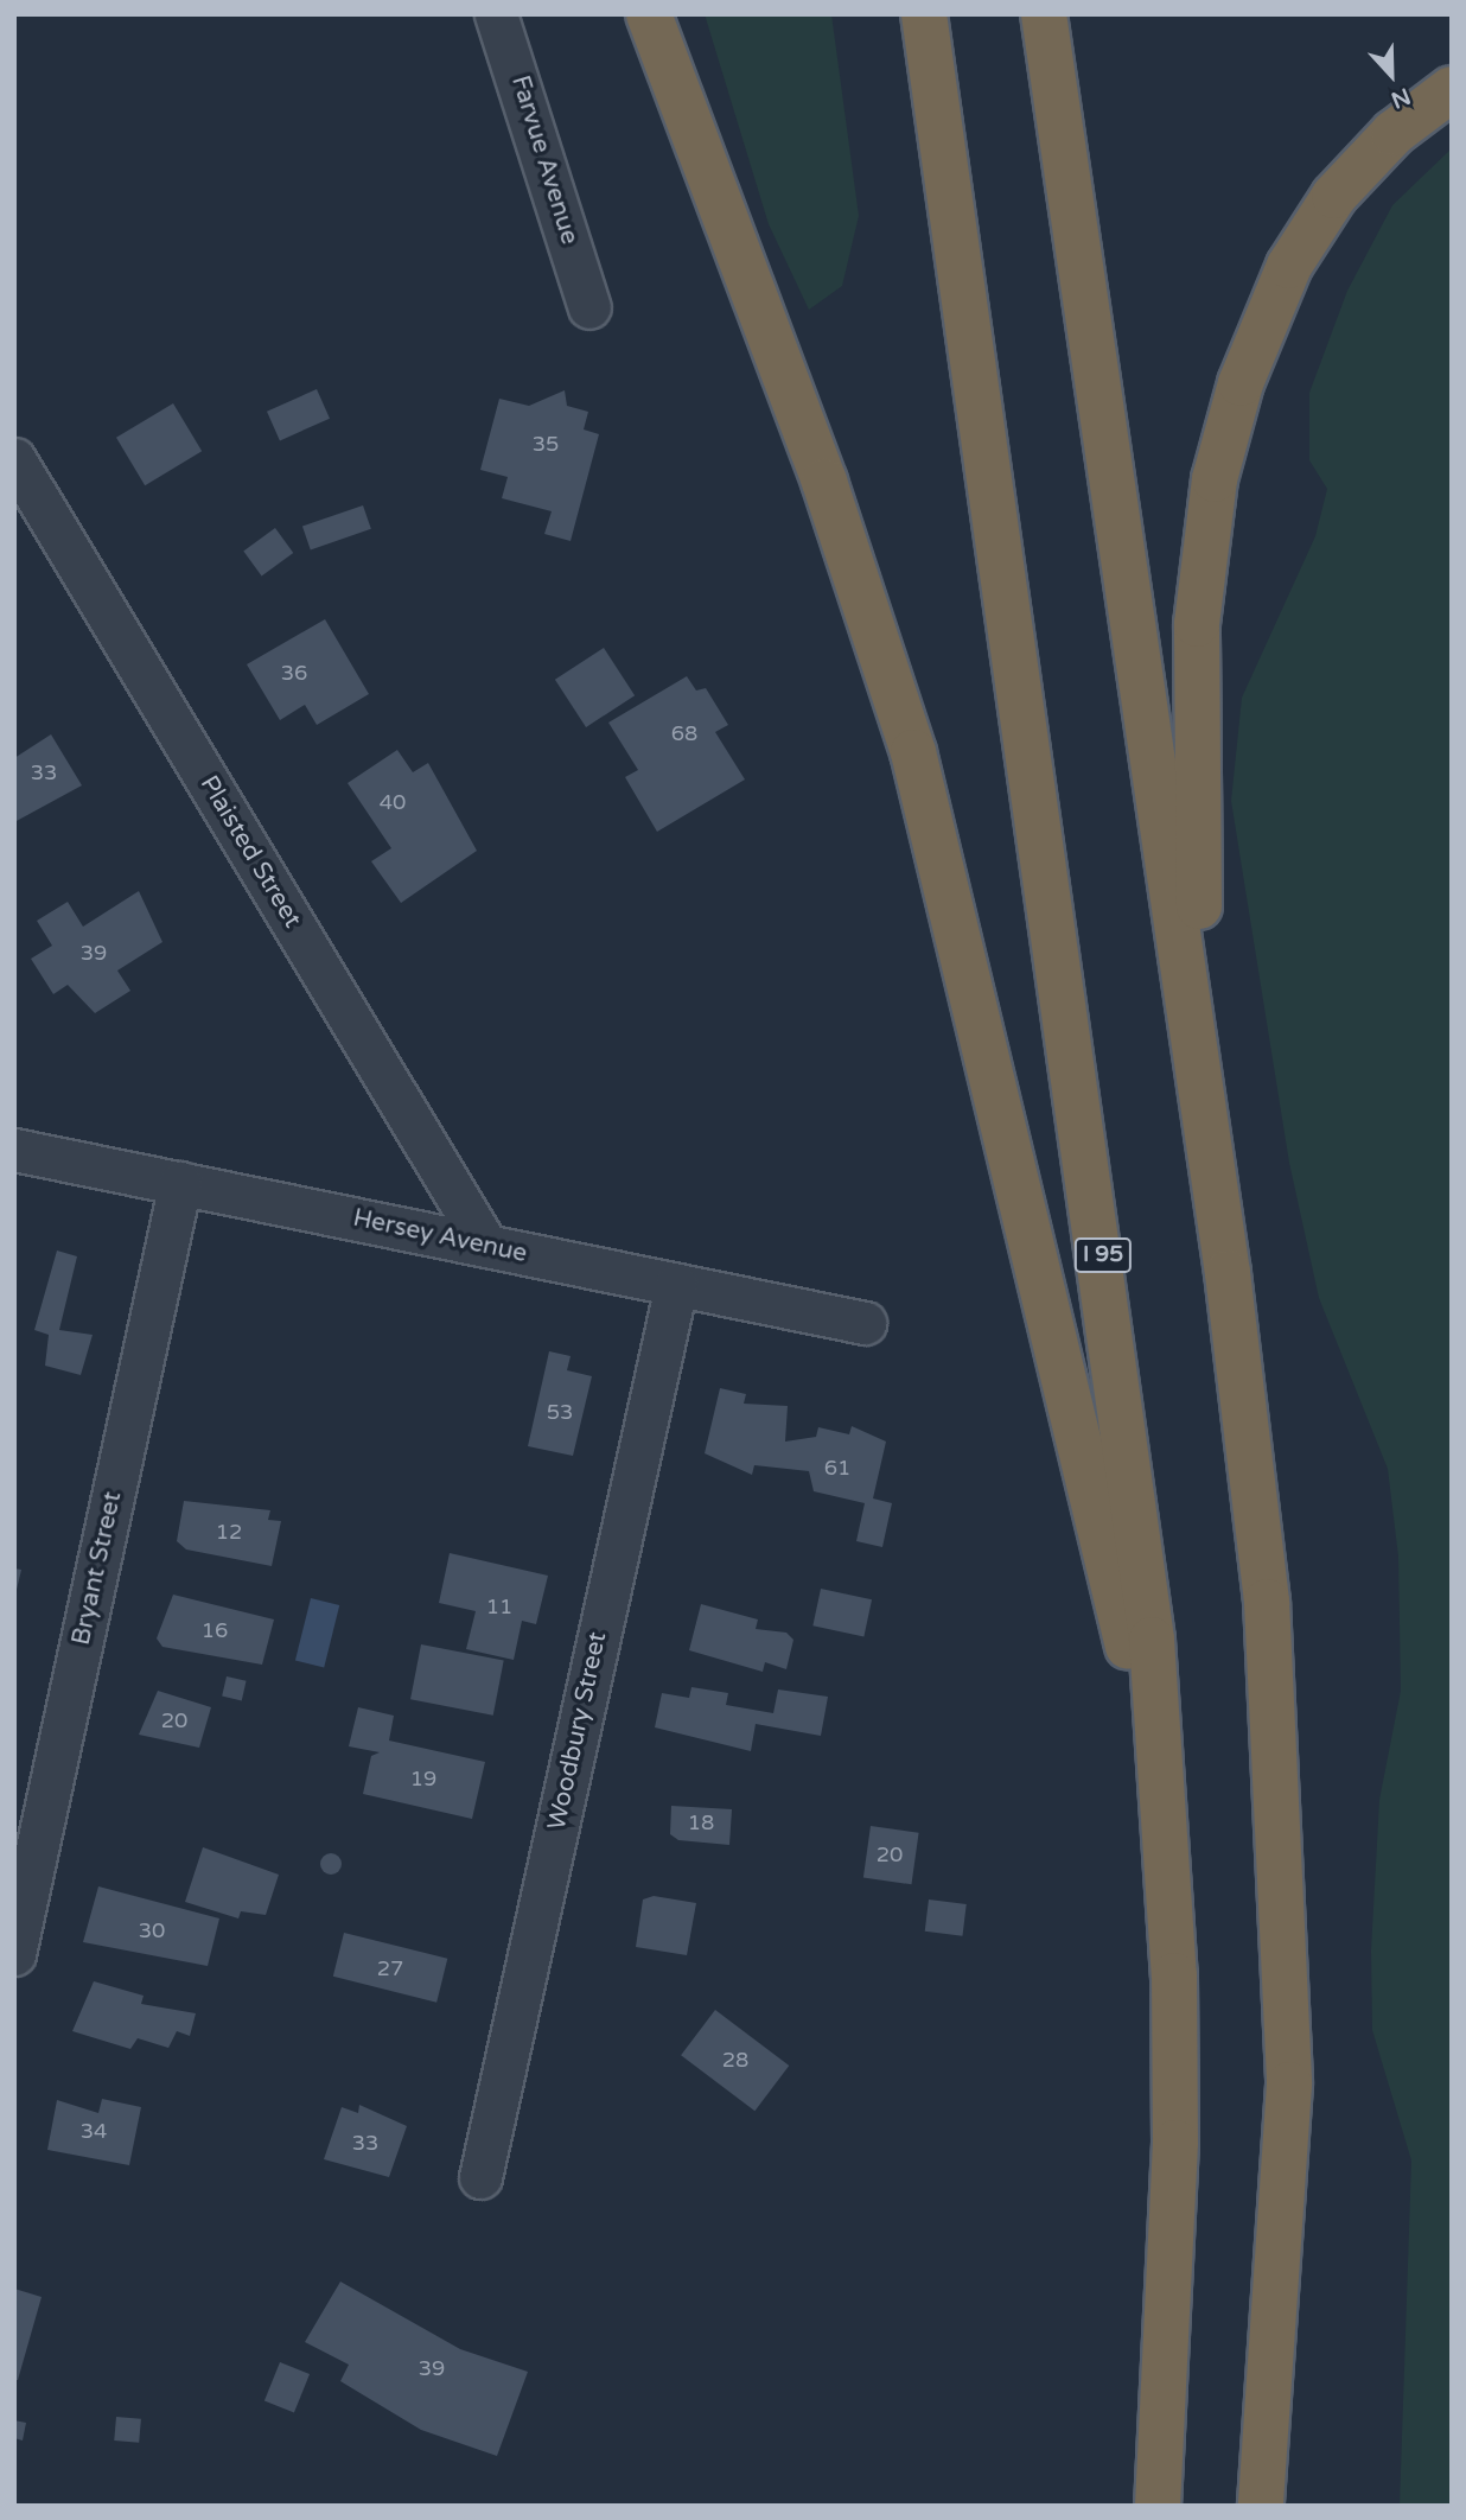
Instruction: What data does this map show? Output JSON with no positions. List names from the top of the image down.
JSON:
{
  "streets": {
    "highway": ["I 95"],
    "street": [
      "Farvue Avenue",
      "Plaisted Street",
      "Hersey Avenue",
      "Bryant Street",
      "Woodbury Street"
    ]
  },
  "crossings": [
    ["Plaisted Street", "Hersey Avenue"],
    ["Hersey Avenue", "Bryant Street"],
    ["Hersey Avenue", "Woodbury Street"]
  ],
  "house_numbers": [
    "35",
    "36",
    "68",
    "33",
    "40",
    "39",
    "53",
    "61",
    "12",
    "11",
    "16",
    "20",
    "19",
    "18",
    "20",
    "30",
    "27",
    "28",
    "34",
    "33",
    "39"
  ],
  "north": "bottom"
}
